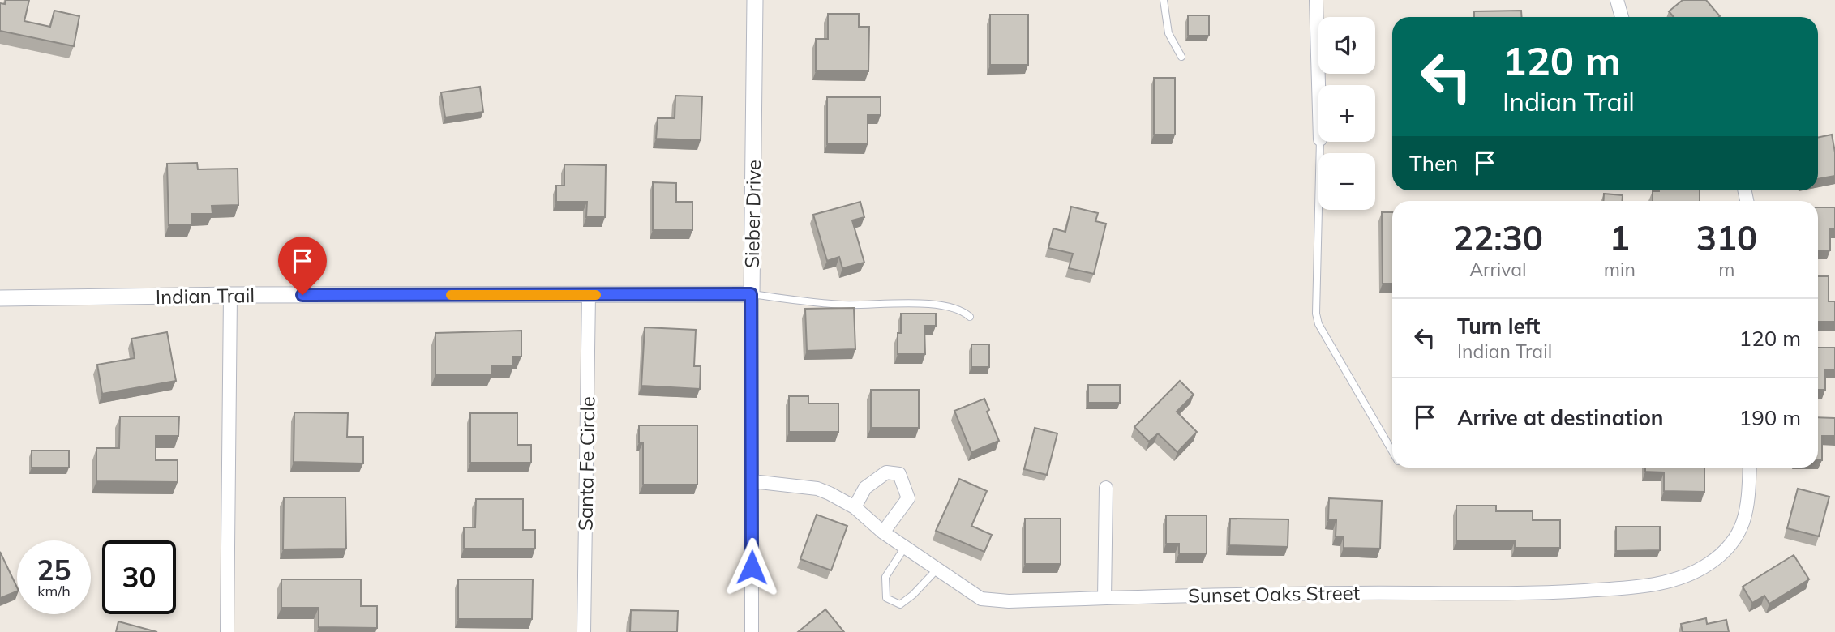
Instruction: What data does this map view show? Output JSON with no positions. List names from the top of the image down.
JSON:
{
  "streets": {
    "street": [
      "Sieber Drive",
      "Indian Trail",
      "Santa Fe Circle",
      "Sunset Oaks Street"
    ]
  },
  "crossings": [
    ["Sieber Drive", "Indian Trail"],
    ["Sieber Drive", "Sunset Oaks Street"],
    ["Indian Trail", "Santa Fe Circle"]
  ],
  "page": {
    "map_buttons": ["+", "−"],
    "turn": ["120 m", "Indian Trail"],
    "then": "Then",
    "eta": [
      "22:30",
      "Arrival",
      "1",
      "min",
      "310",
      "m"
    ],
    "list": [
      {
        "name": "Turn left",
        "note": "Indian Trail",
        "value": "120 m"
      },
      {
        "name": "Arrive at destination",
        "value": "190 m"
      }
    ],
    "speed": "25 km/h",
    "limit": "30"
  }
}
